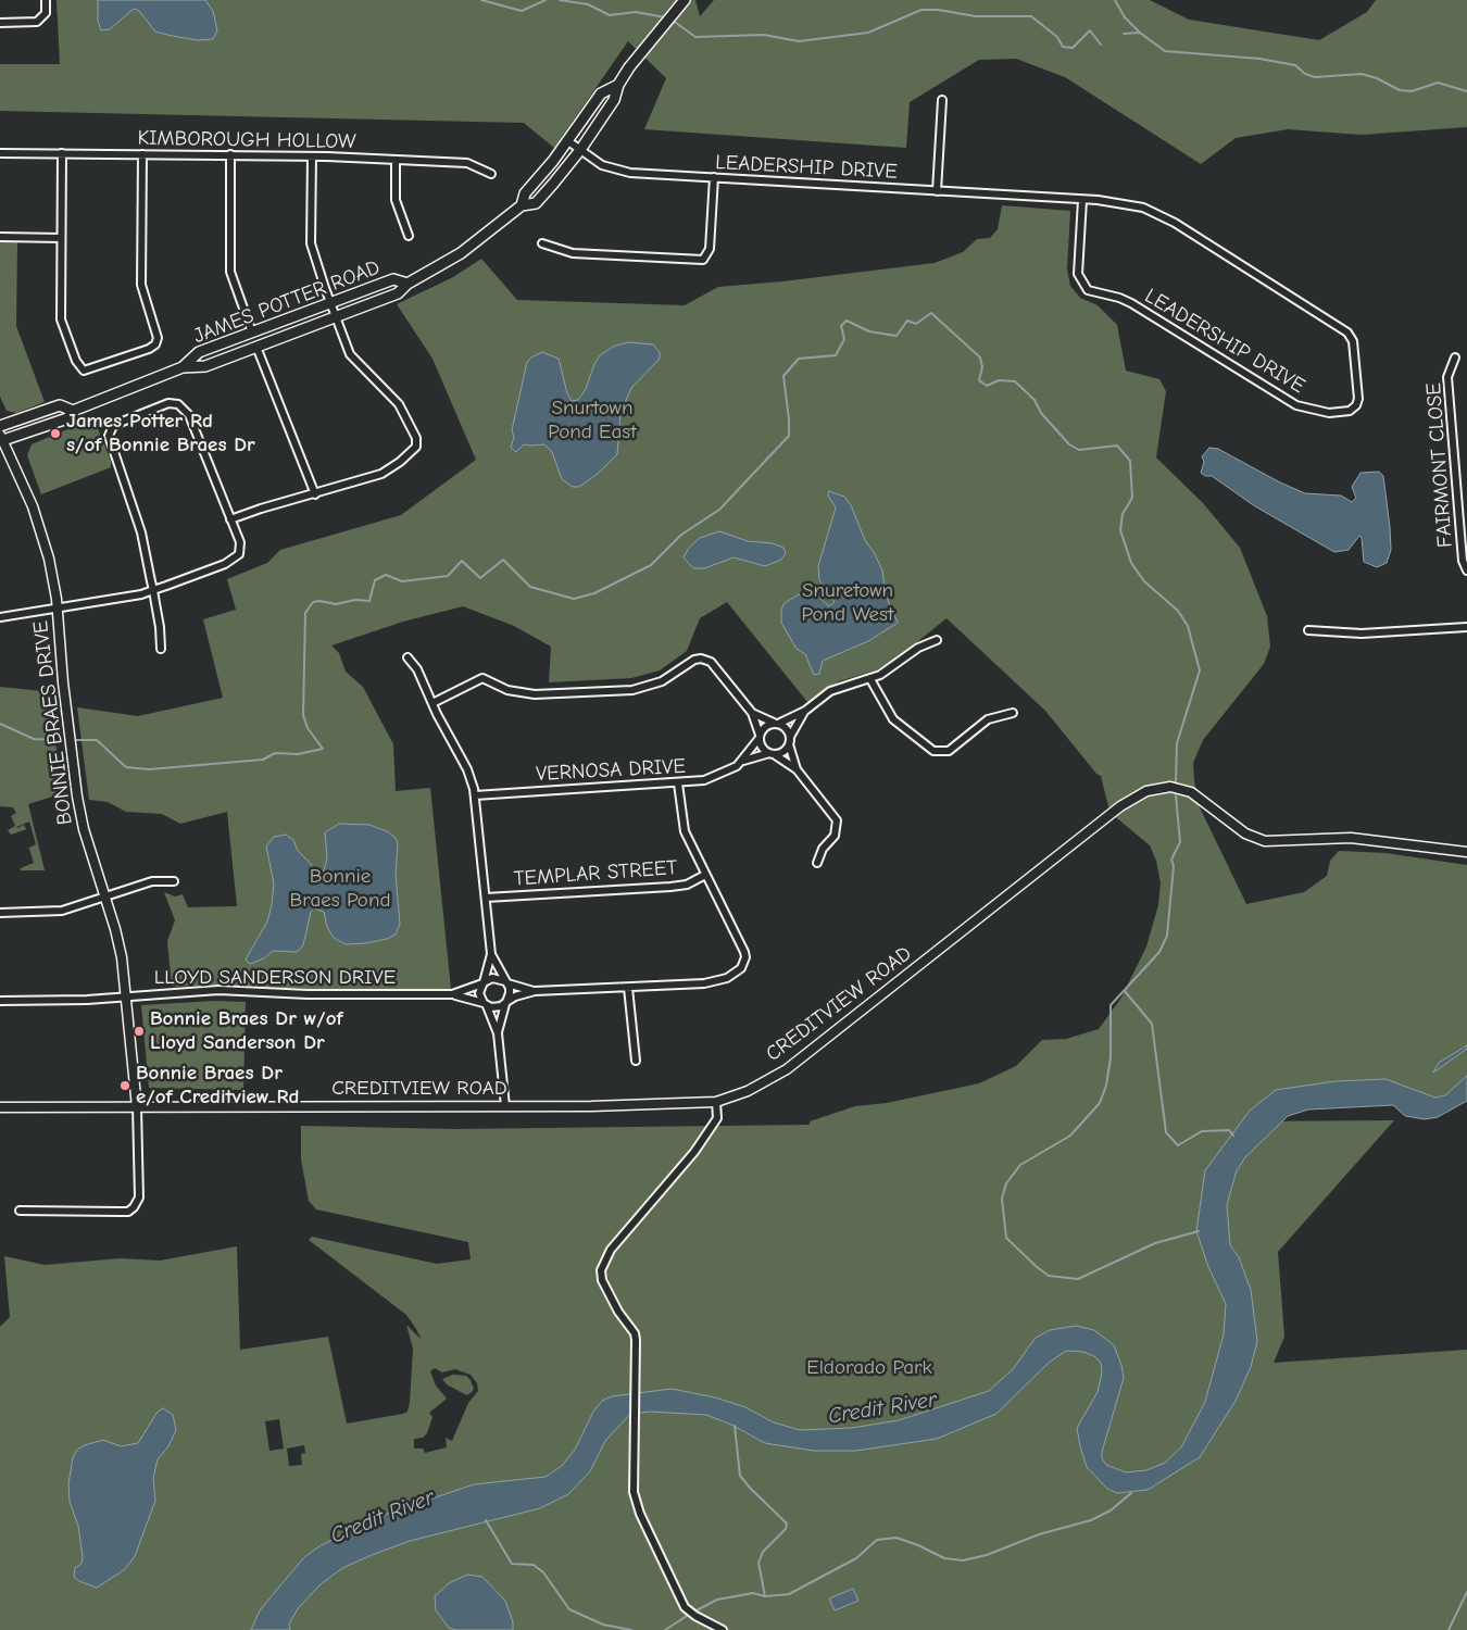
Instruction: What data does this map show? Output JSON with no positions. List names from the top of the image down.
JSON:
{
  "streets": {
    "main road": ["JAMES POTTER ROAD"],
    "street": [
      "KIMBOROUGH HOLLOW",
      "LEADERSHIP DRIVE",
      "FAIRMONT CLOSE",
      "BONNIE BRAES DRIVE",
      "VERNOSA DRIVE",
      "TEMPLAR STREET",
      "LLOYD SANDERSON DRIVE",
      "CREDITVIEW ROAD"
    ]
  },
  "crossings": [
    ["LEADERSHIP DRIVE", "JAMES POTTER ROAD"],
    ["JAMES POTTER ROAD", "BONNIE BRAES DRIVE"],
    ["BONNIE BRAES DRIVE", "LLOYD SANDERSON DRIVE"],
    ["BONNIE BRAES DRIVE", "CREDITVIEW ROAD"]
  ],
  "water": ["Credit River"],
  "parks": [
    "Snurtown Pond East",
    "Snuretown Pond West",
    "Bonnie Braes Pond",
    "Eldorado Park"
  ],
  "places": ["James Potter Rd s/of Bonnie Braes Dr", "Bonnie Braes Dr w/of Lloyd Sanderson Dr", "Bonnie Braes Dr e/of Creditview Rd"]
}
